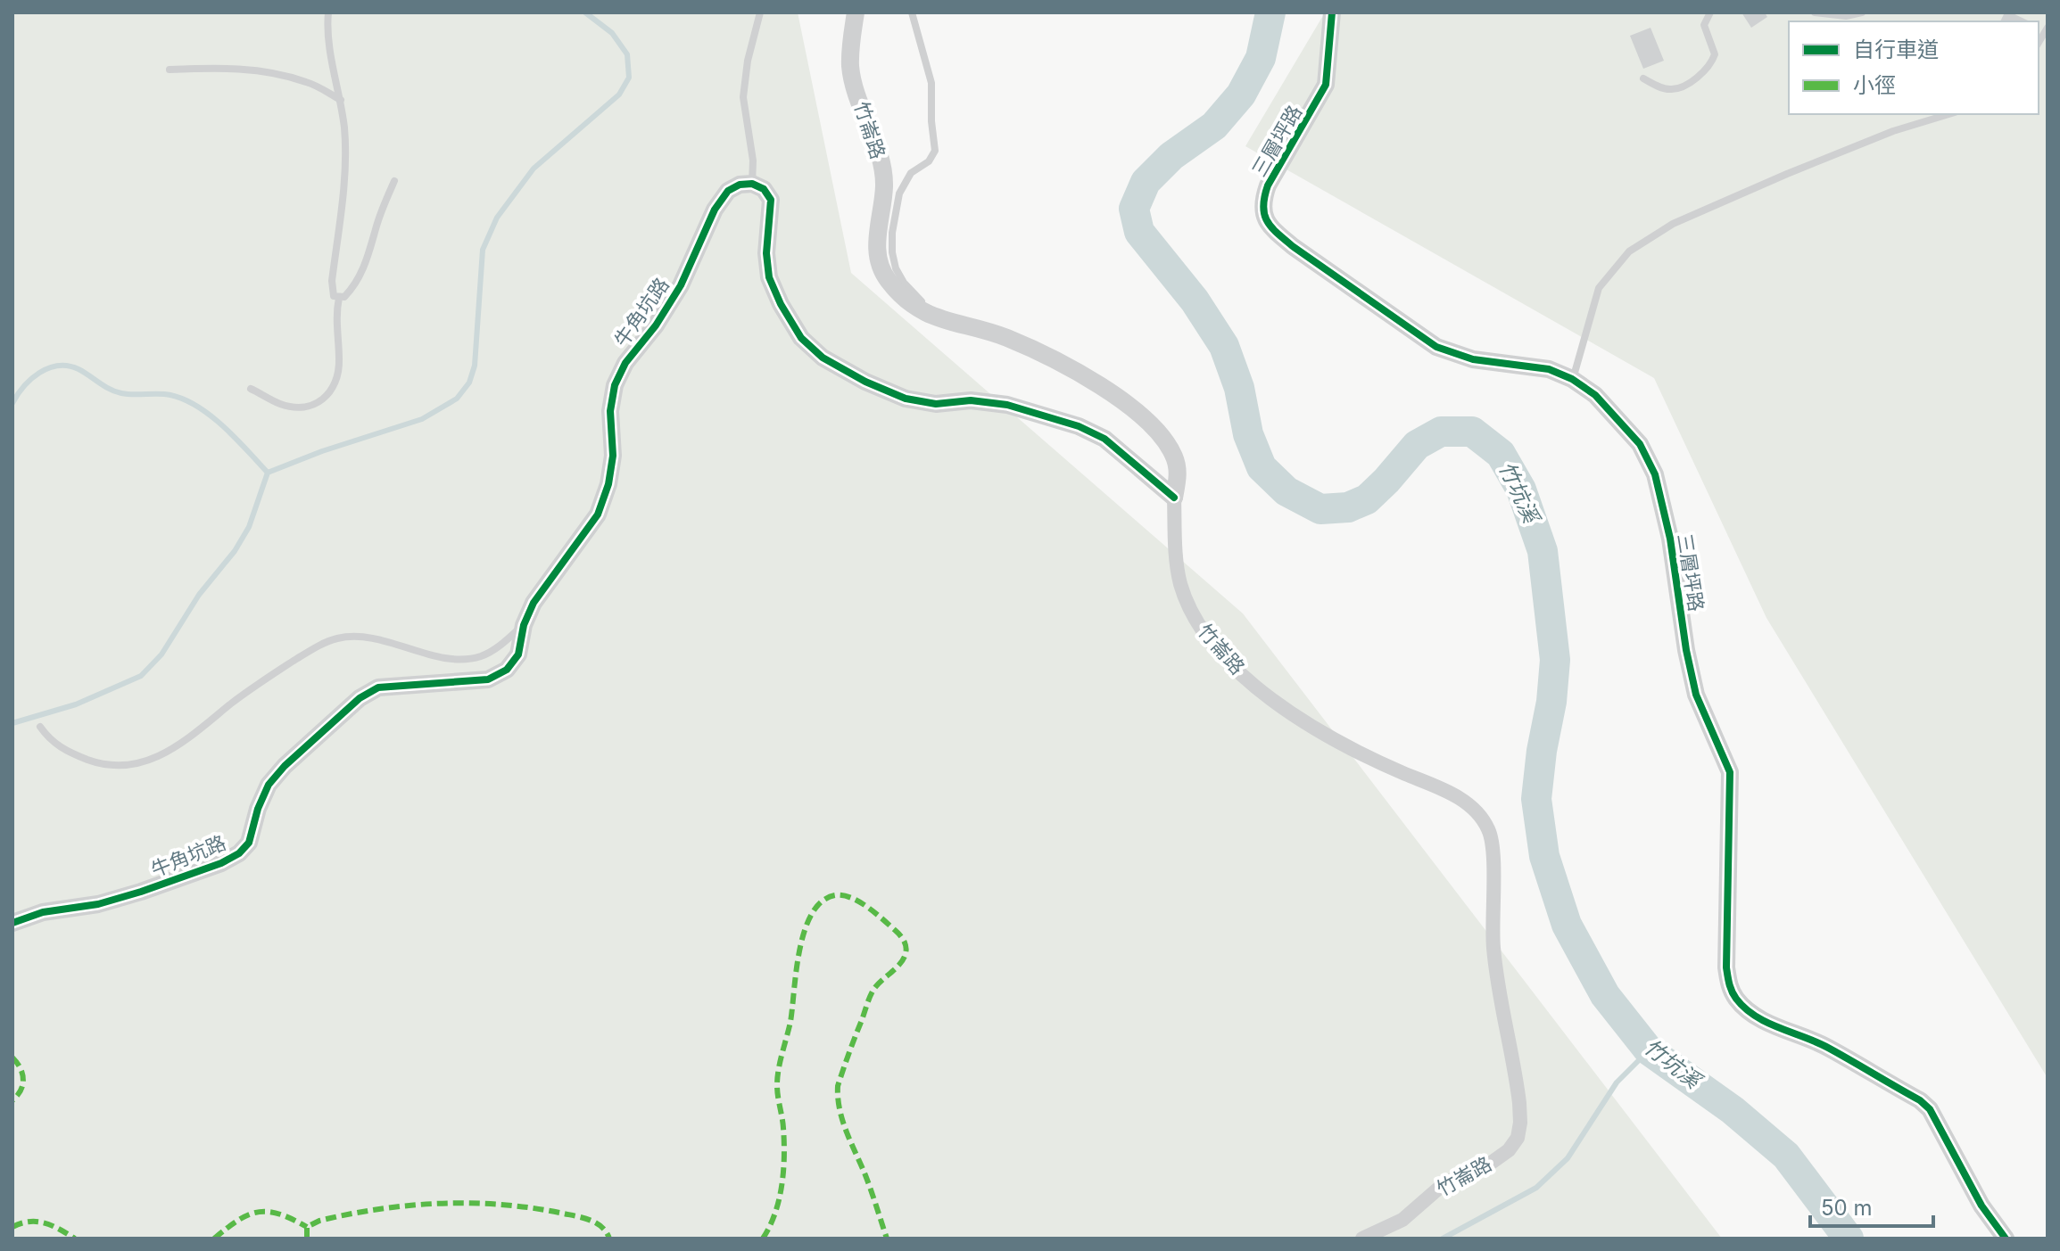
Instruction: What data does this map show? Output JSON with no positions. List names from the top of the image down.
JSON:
{
  "streets": {
    "street": ["竹崙路", "三層坪路", "牛角坑路"]
  },
  "water": ["竹坑溪"],
  "legend": ["自行車道", "小徑"],
  "scale_bar": "50 m"
}
